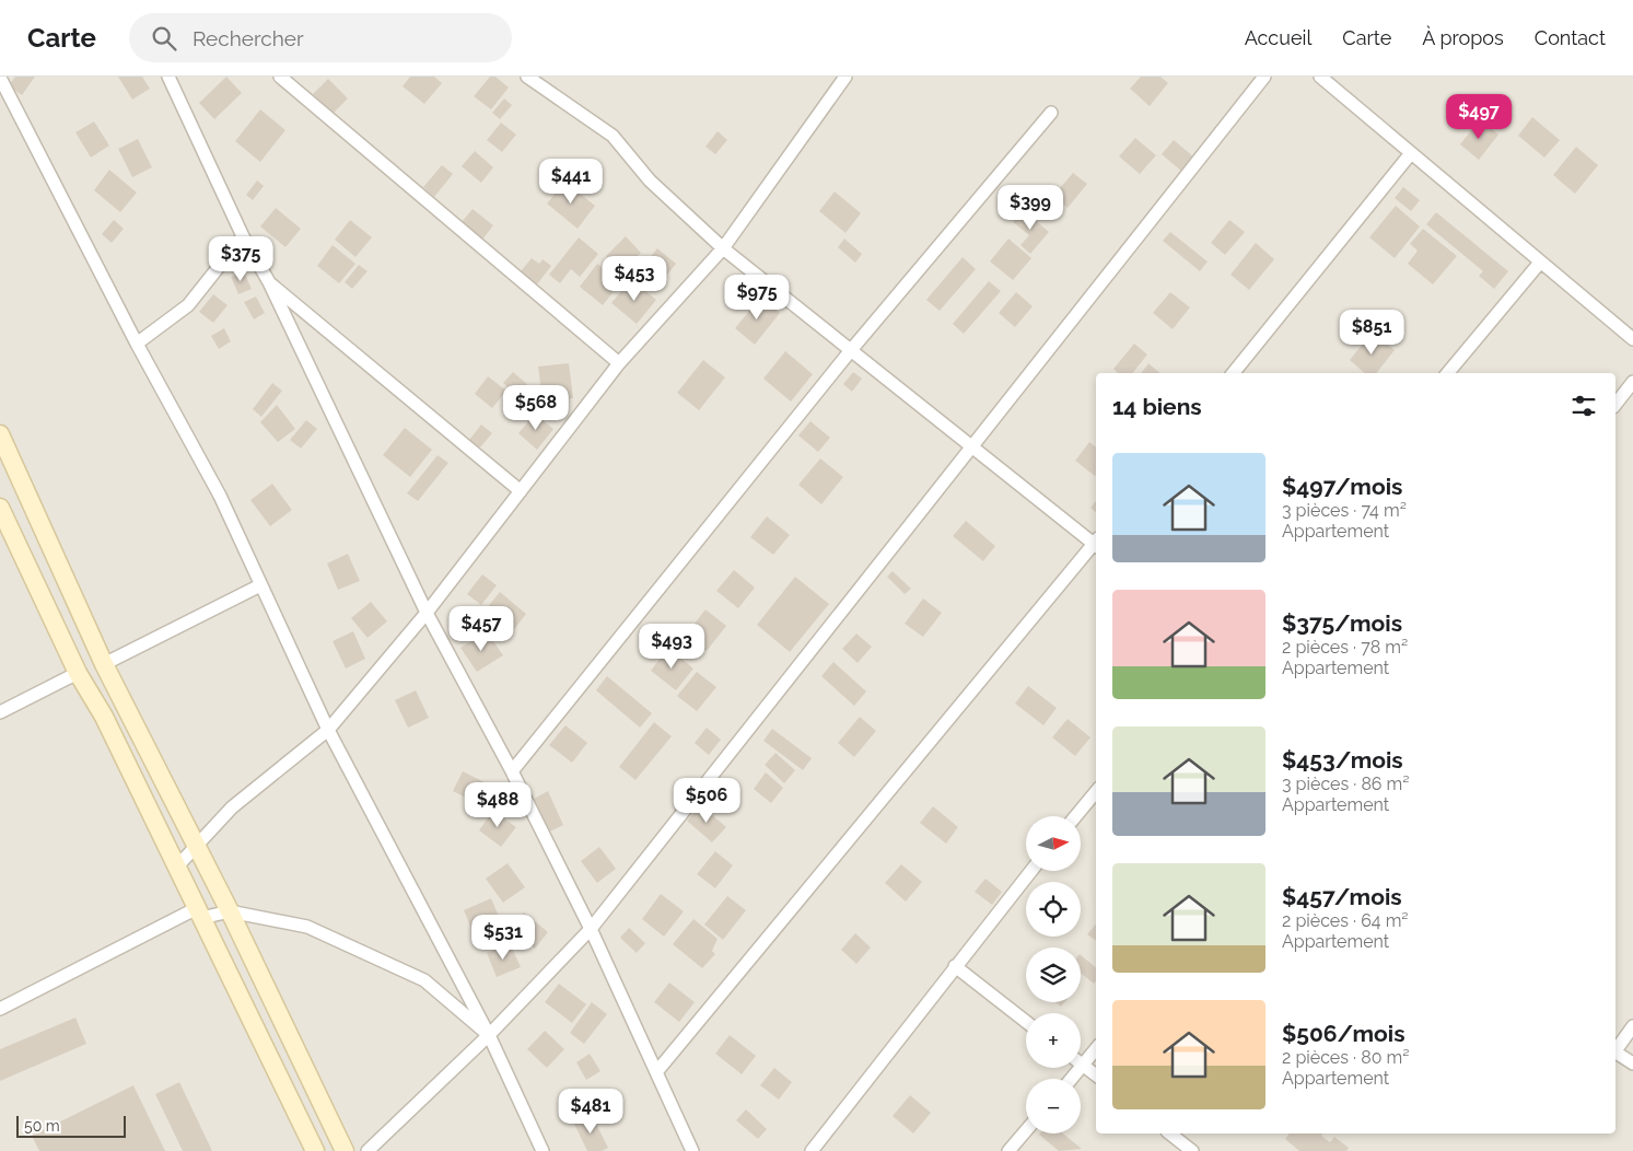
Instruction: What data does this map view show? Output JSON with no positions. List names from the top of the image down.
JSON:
{
  "scale_bar": "50 m",
  "north": "right",
  "page": {
    "header": "Carte",
    "search": "Rechercher",
    "nav": [
      "Accueil",
      "Carte",
      "À propos",
      "Contact"
    ],
    "price": [
      "$497",
      "$441",
      "$399",
      "$375",
      "$453",
      "$975",
      "$851",
      "$568",
      "$457",
      "$493",
      "$506",
      "$488",
      "$531",
      "$481"
    ],
    "heading": "14 biens",
    "list": [
      {
        "name": "$497/mois",
        "note": "3 pièces · 74 m² · Appartement"
      },
      {
        "name": "$375/mois",
        "note": "2 pièces · 78 m² · Appartement"
      },
      {
        "name": "$453/mois",
        "note": "3 pièces · 86 m² · Appartement"
      },
      {
        "name": "$457/mois",
        "note": "2 pièces · 64 m² · Appartement"
      },
      {
        "name": "$506/mois",
        "note": "2 pièces · 80 m² · Appartement"
      }
    ],
    "map_buttons": ["+", "−"],
    "scale": "50 m"
  }
}
